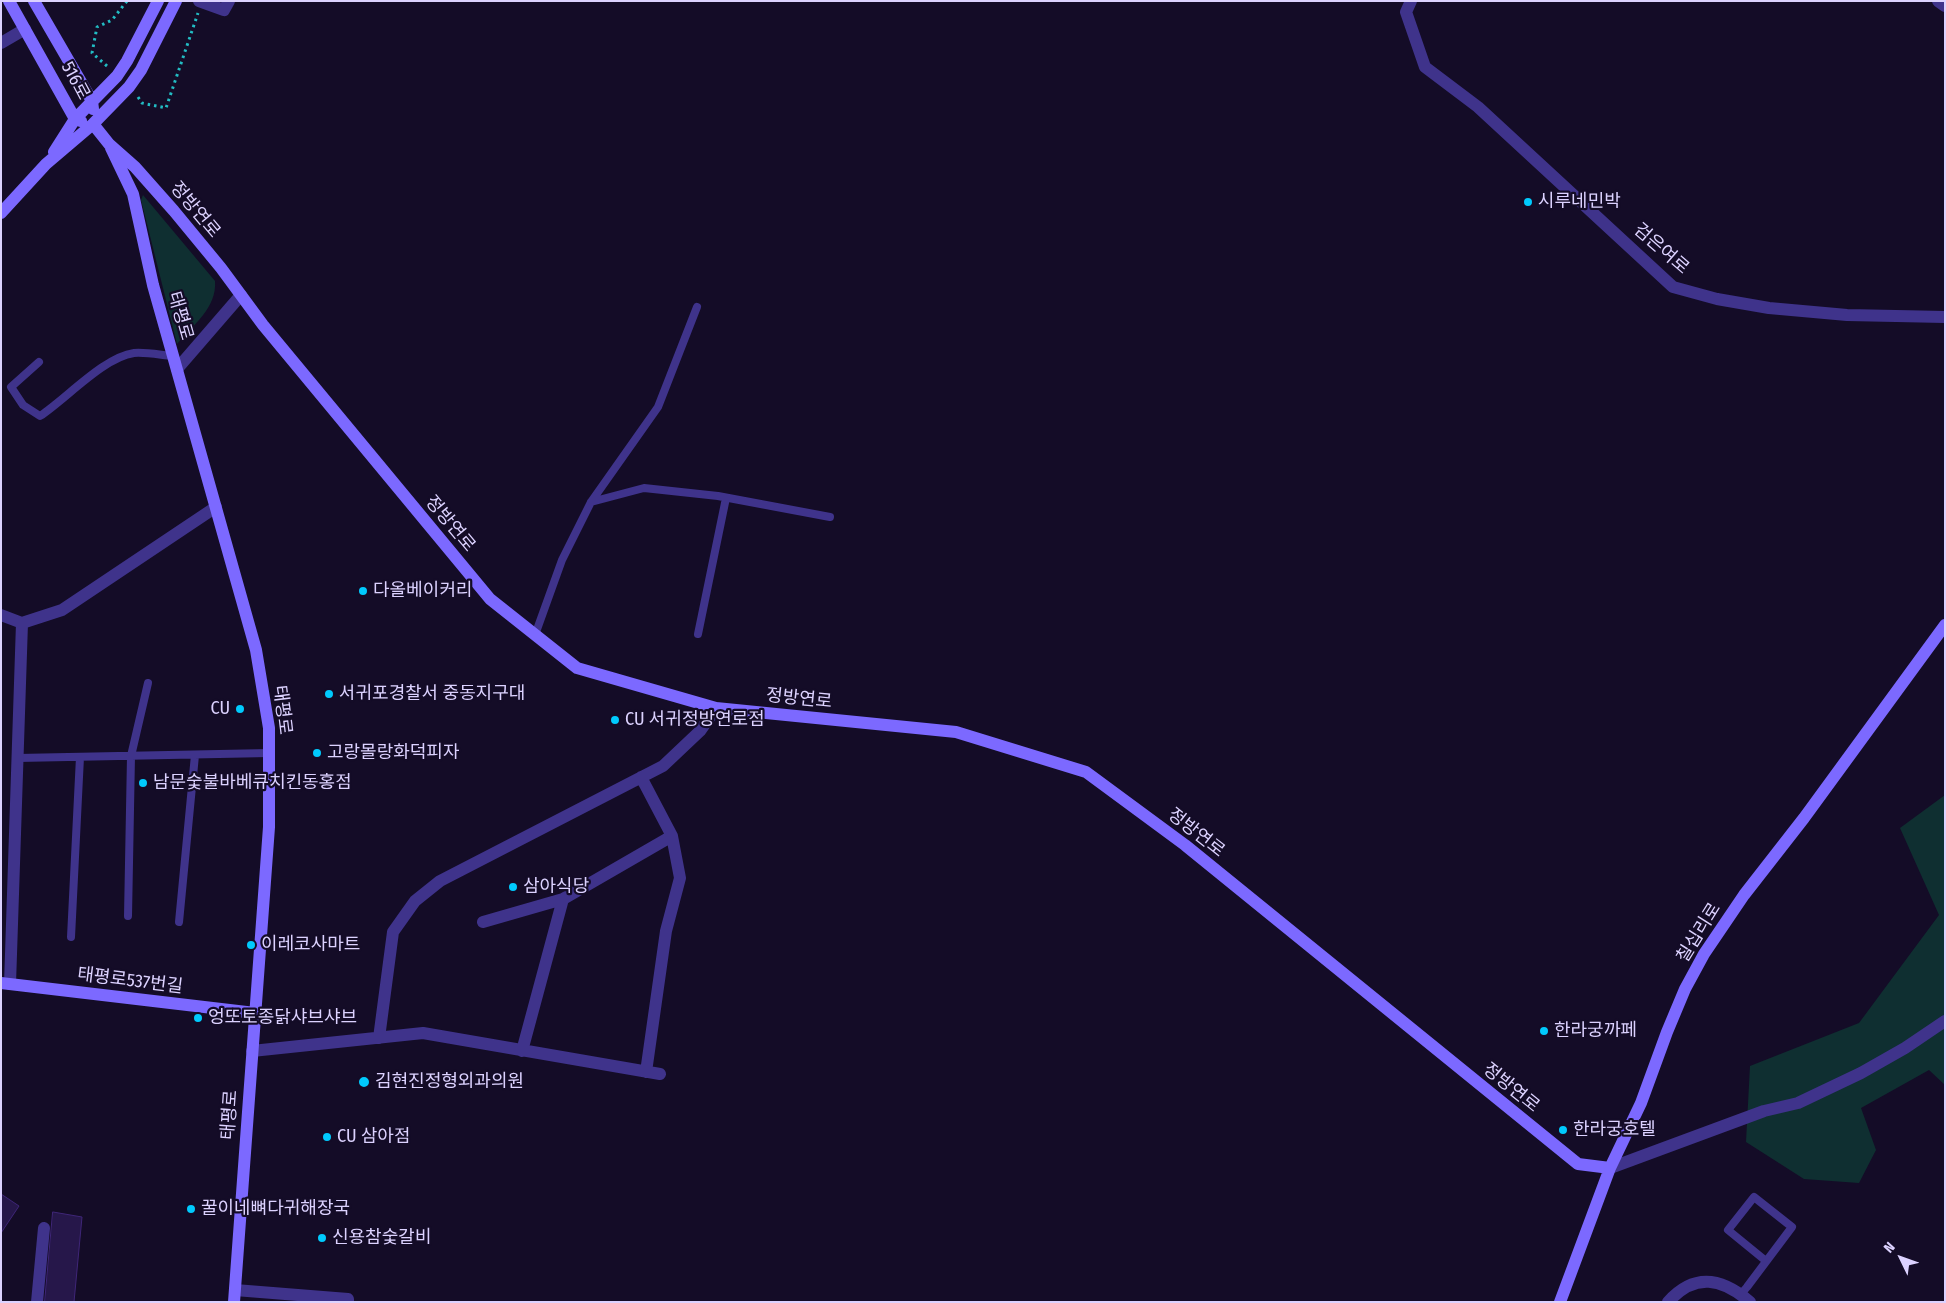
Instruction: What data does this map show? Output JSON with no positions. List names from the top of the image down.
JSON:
{
  "streets": {
    "main road": [
      "516로",
      "정방연로",
      "태평로",
      "칠십리로",
      "태평로537번길"
    ],
    "street": ["검은여로"]
  },
  "crossings": [
    ["516로", "정방연로"],
    ["정방연로", "태평로"],
    ["정방연로", "칠십리로"],
    ["태평로", "태평로537번길"]
  ],
  "places": [
    "시루네민박",
    "다올베이커리",
    "서귀포경찰서 중동지구대",
    "CU",
    "CU 서귀정방연로점",
    "고랑몰랑화덕피자",
    "남문숯불바베큐치킨동홍점",
    "삼아식당",
    "이레코사마트",
    "엉또토종닭샤브샤브",
    "한라궁까페",
    "김현진정형외과의원",
    "한라궁호텔",
    "CU 삼아점",
    "꿀이네뼈다귀해장국",
    "신용참숯갈비"
  ],
  "north": "top left"
}
